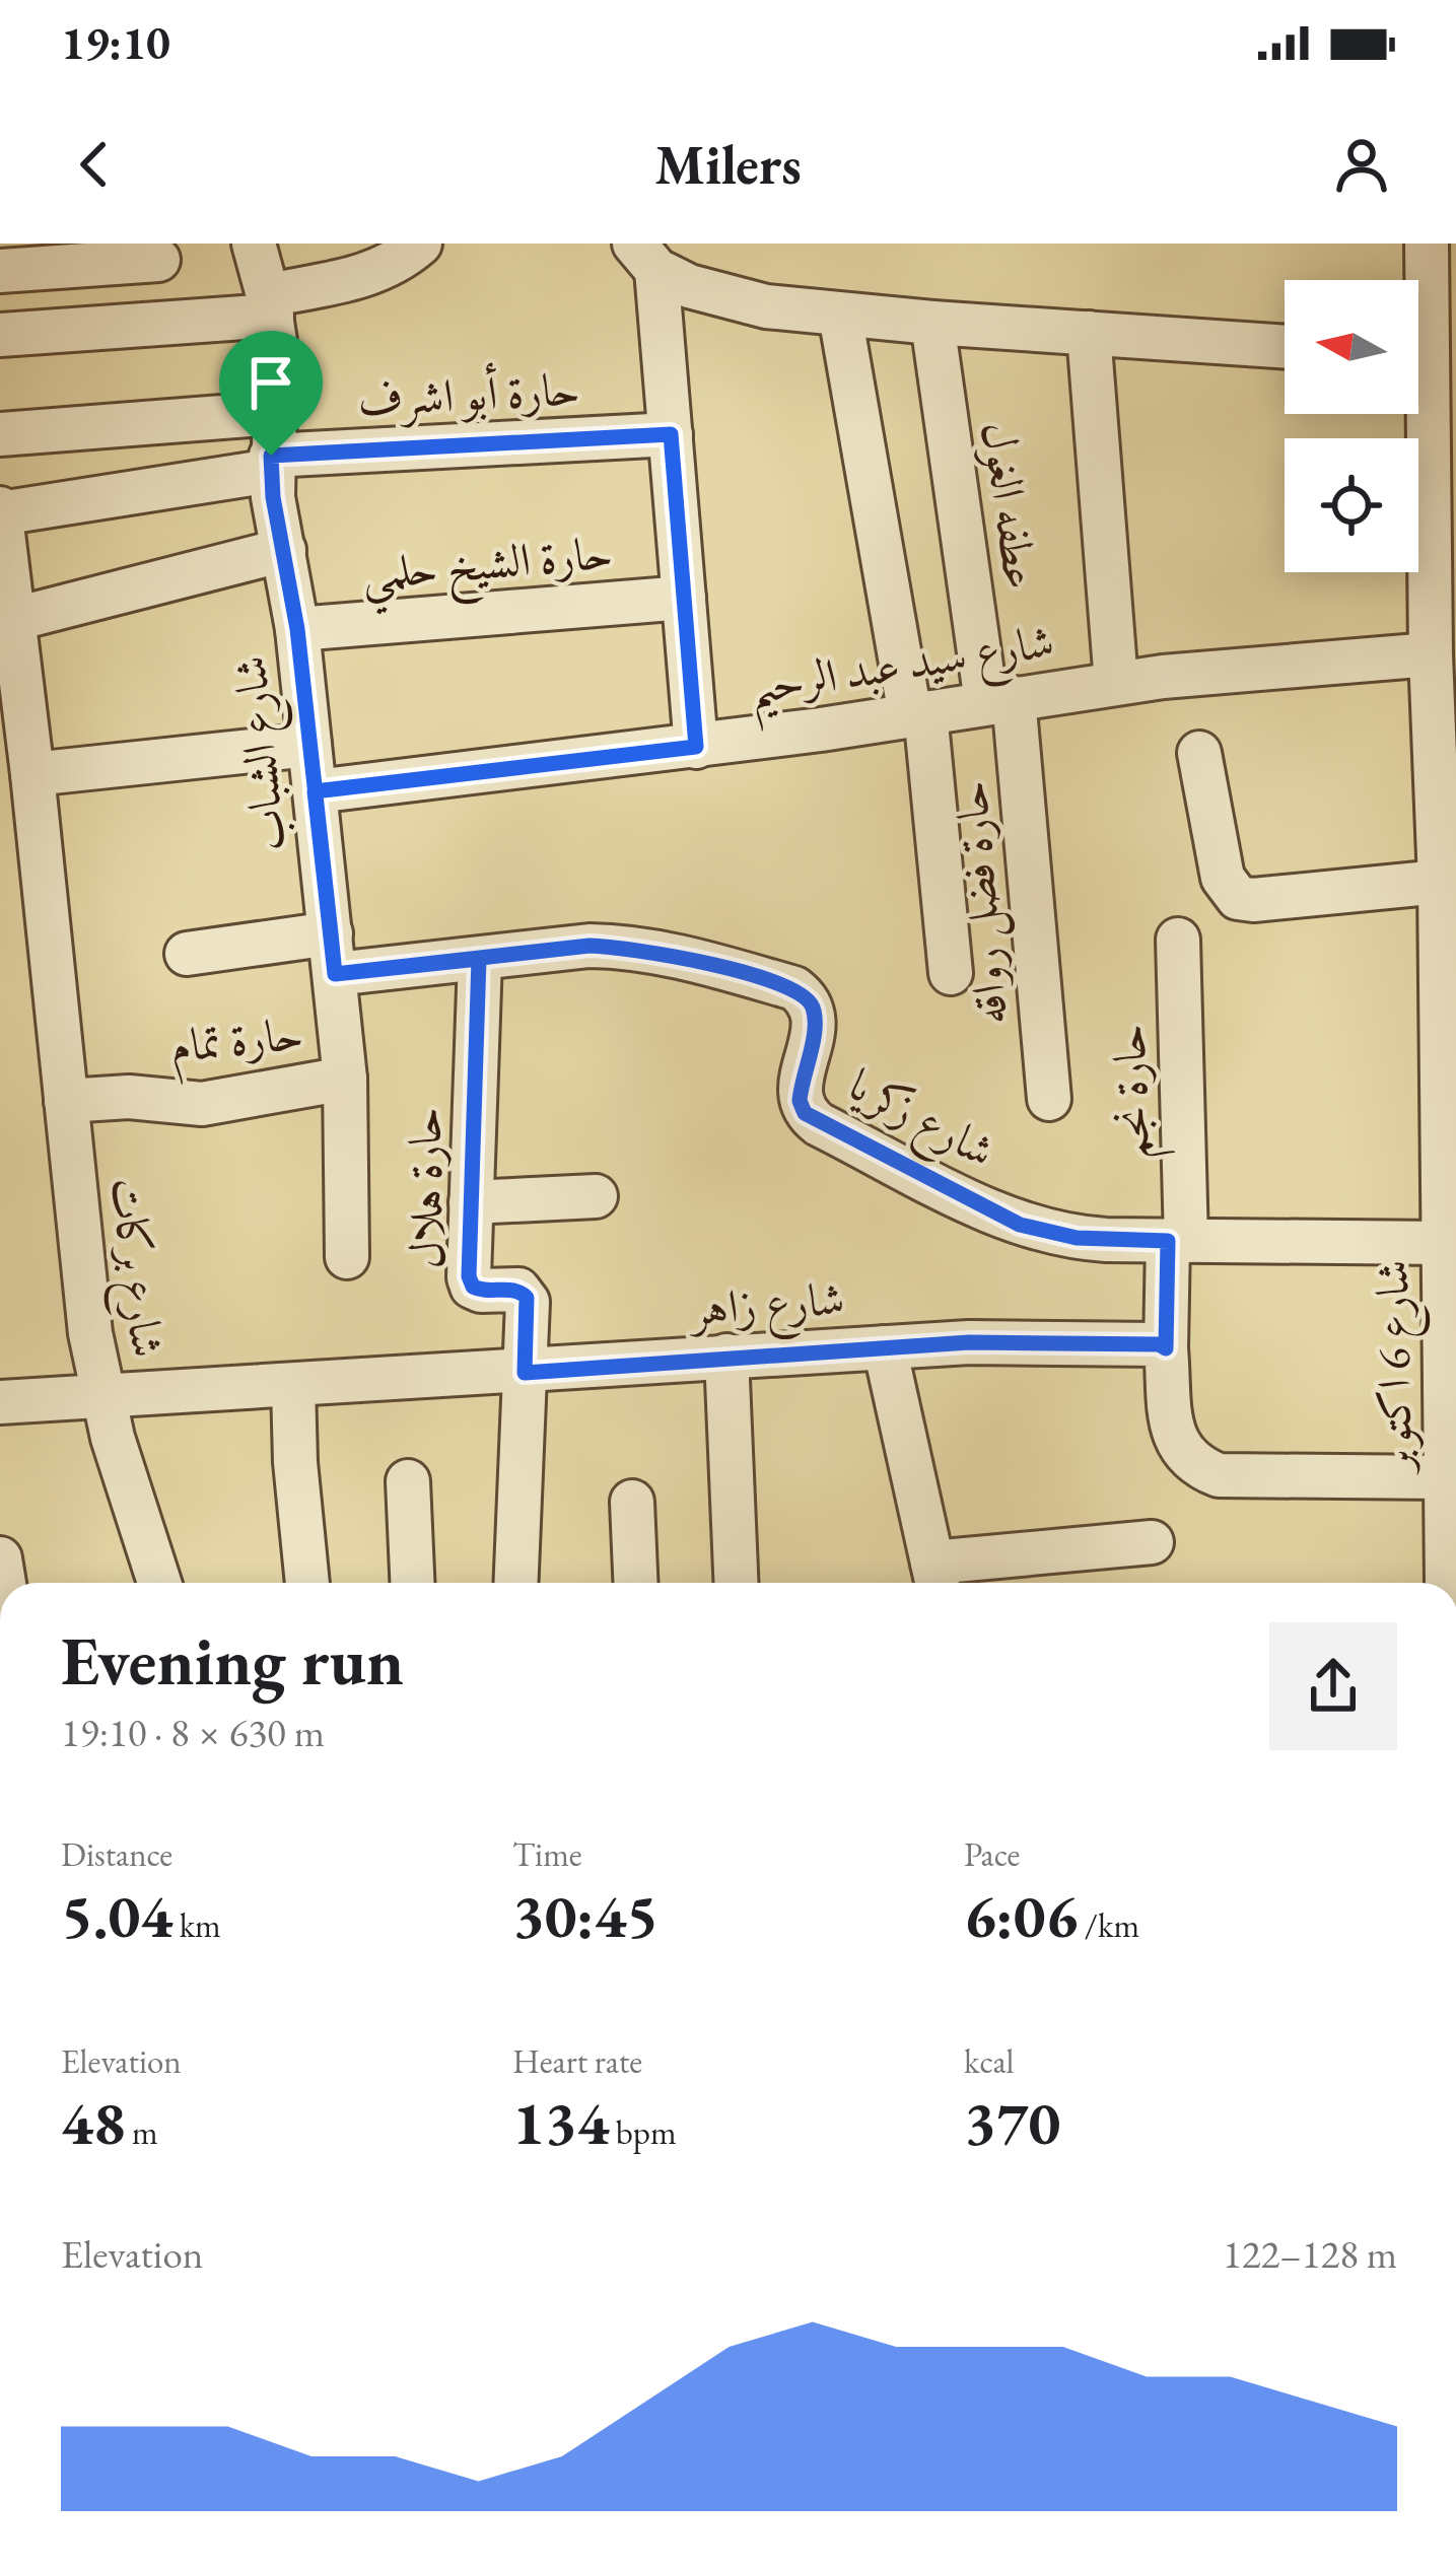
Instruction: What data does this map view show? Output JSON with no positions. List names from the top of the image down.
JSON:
{
  "streets": {
    "street": [
      "حارة أبو اشرف",
      "عطفه الغول",
      "حارة الشيخ حلمي",
      "شارع سيد عبد الرحيم",
      "شارع الشباب",
      "حارة فضل رواقه",
      "حارة تمام",
      "حارة نجم",
      "شارع زكريا",
      "حارة هلال",
      "شارع بركات",
      "شارع زاهر",
      "شارع 6 اكتوبر"
    ]
  },
  "crossings": [
    ["حارة أبو اشرف", "شارع الشباب"],
    ["عطفه الغول", "شارع سيد عبد الرحيم"],
    ["عطفه الغول", "حارة فضل رواقه"],
    ["حارة الشيخ حلمي", "شارع الشباب"],
    ["شارع سيد عبد الرحيم", "شارع الشباب"],
    ["شارع سيد عبد الرحيم", "حارة فضل رواقه"],
    ["شارع سيد عبد الرحيم", "شارع 6 اكتوبر"],
    ["شارع الشباب", "حارة تمام"],
    ["شارع الشباب", "شارع زكريا"],
    ["حارة تمام", "شارع بركات"],
    ["حارة نجم", "شارع زكريا"],
    ["حارة نجم", "شارع زاهر"],
    ["شارع زكريا", "حارة هلال"],
    ["شارع زكريا", "شارع 6 اكتوبر"],
    ["حارة هلال", "شارع زاهر"],
    ["شارع بركات", "شارع زاهر"]
  ],
  "north": "left",
  "page": {
    "status": "19:10",
    "header": "Milers",
    "heading": ["Evening run", "19:10 · 8 × 630 m"],
    "stats": [
      ["Distance", "5.04 km"],
      ["Time", "30:45"],
      ["Pace", "6:06 /km"],
      ["Elevation", "48 m"],
      ["Heart rate", "134 bpm"],
      ["kcal", "370"]
    ],
    "chart": ["Elevation", "122–128 m"]
  }
}
